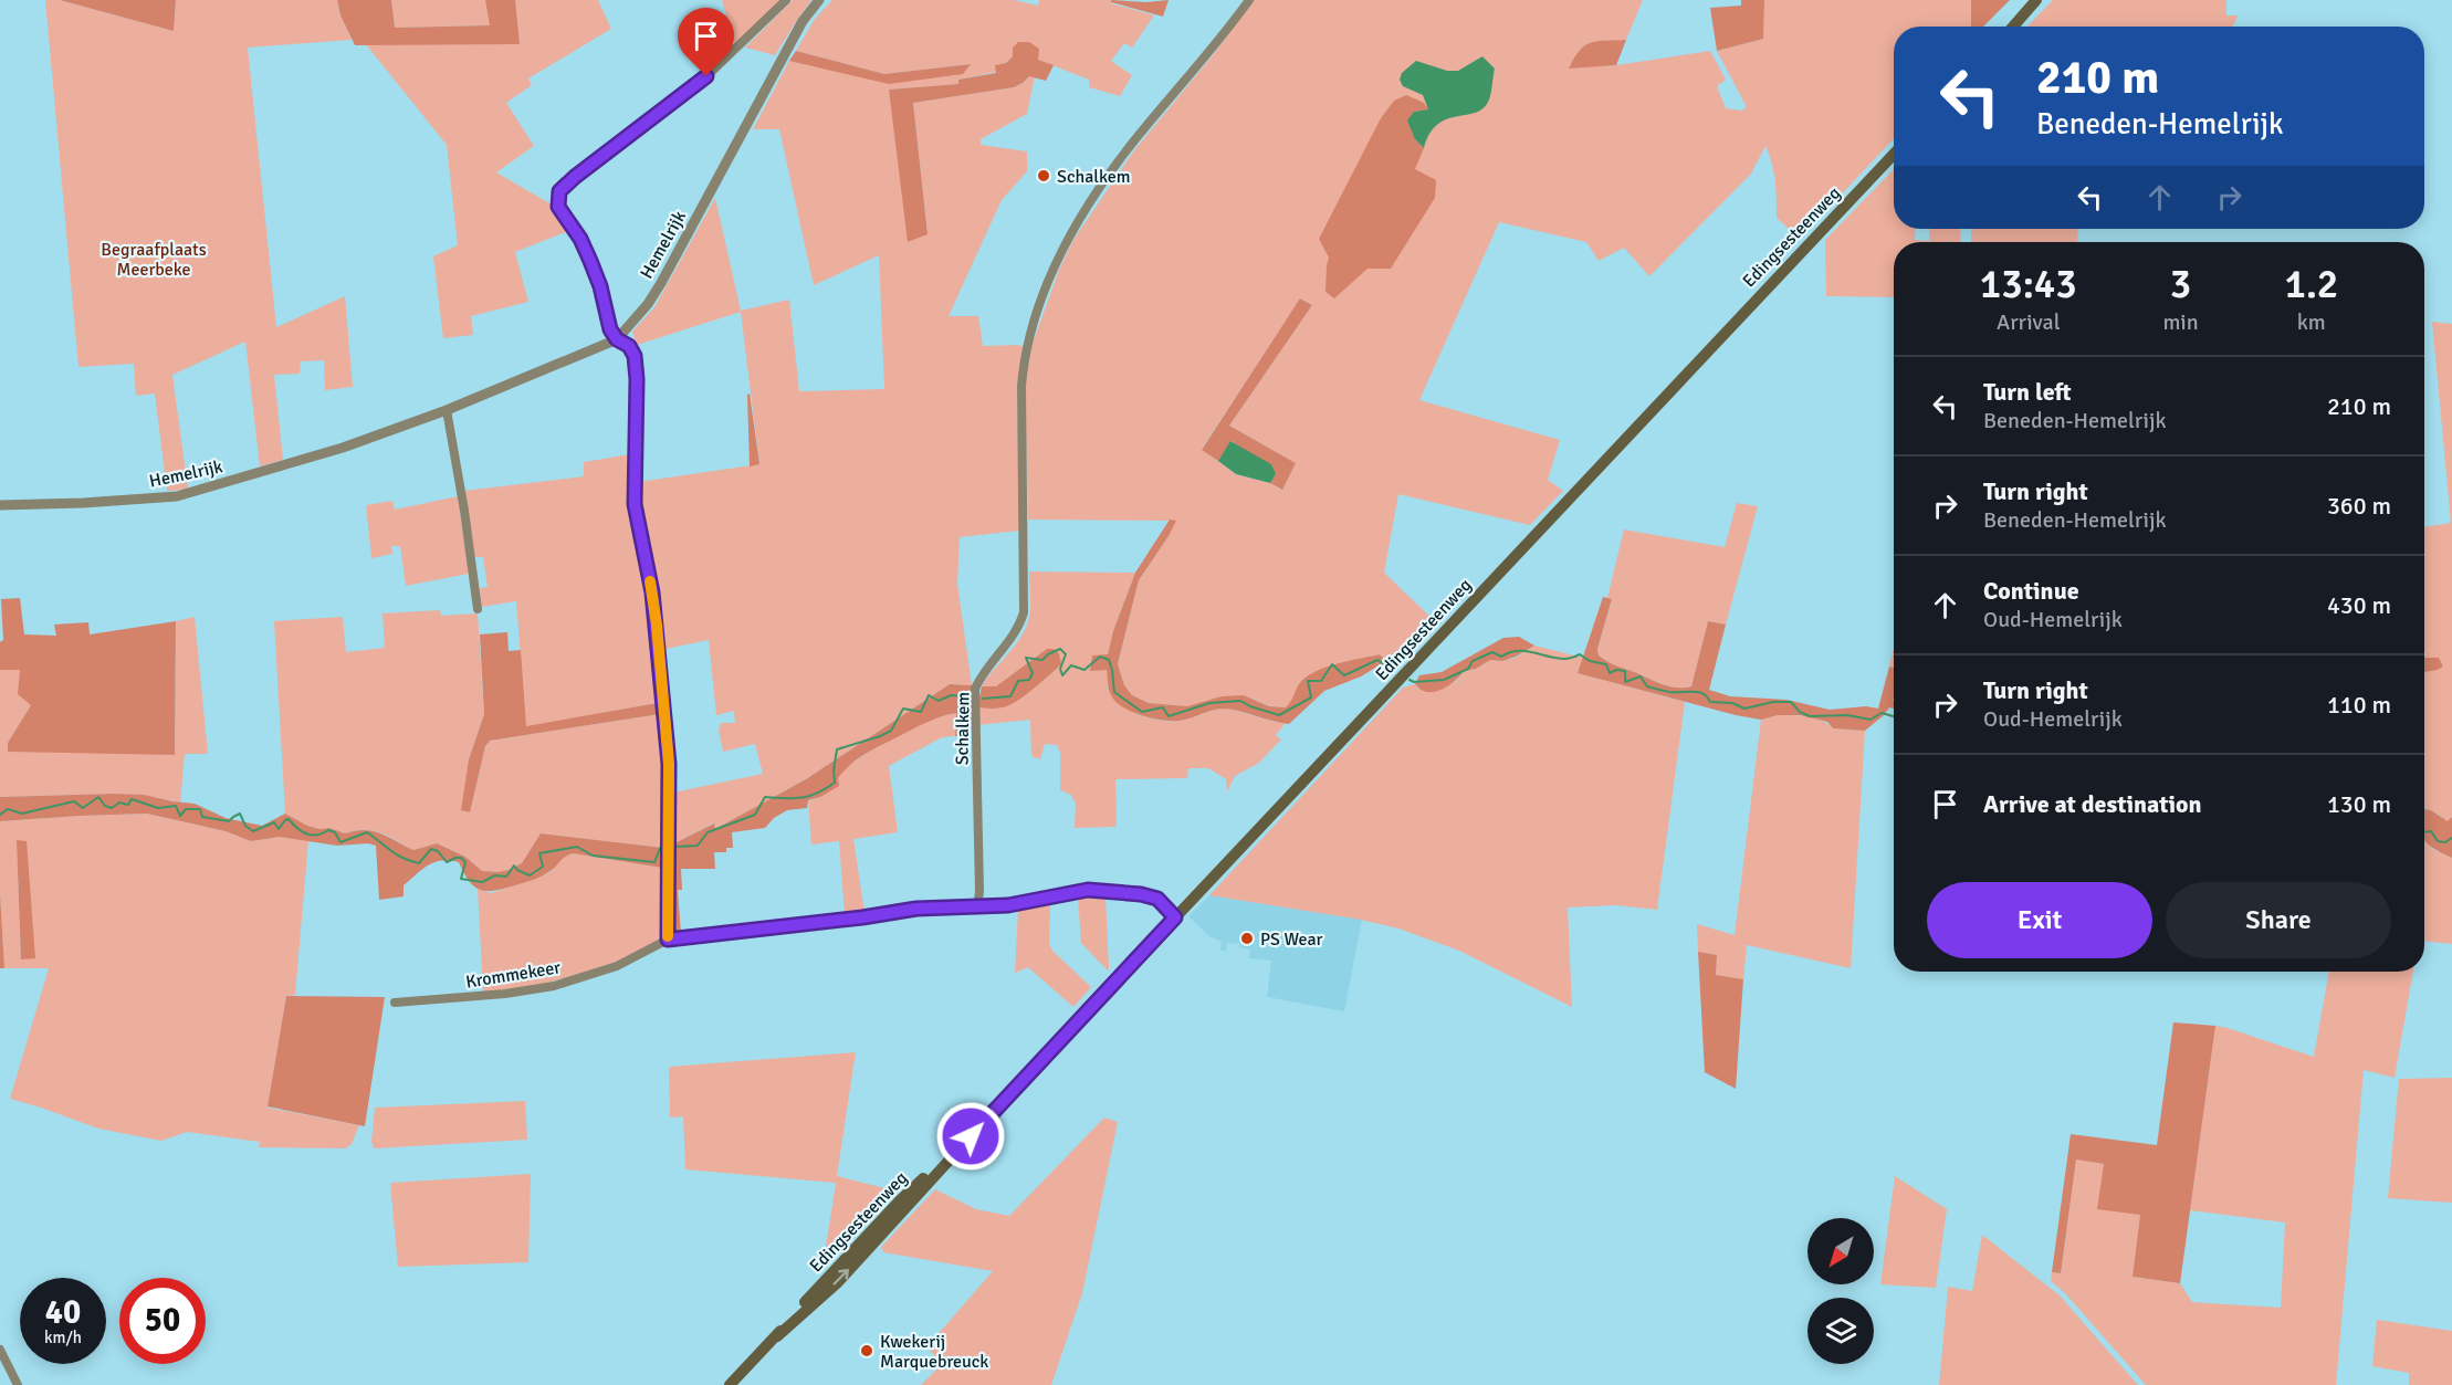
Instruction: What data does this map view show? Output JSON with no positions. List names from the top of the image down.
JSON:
{
  "streets": {
    "main road": ["Edingsesteenweg"],
    "street": ["Hemelrijk", "Schalkem", "Krommekeer"]
  },
  "parks": ["Begraafplaats Meerbeke"],
  "places": ["Schalkem", "PS Wear", "Kwekerij Marquebreuck"],
  "north": "bottom left",
  "page": {
    "turn": ["210 m", "Beneden-Hemelrijk"],
    "eta": [
      "13:43",
      "Arrival",
      "3",
      "min",
      "1.2",
      "km"
    ],
    "list": [
      {
        "name": "Turn left",
        "note": "Beneden-Hemelrijk",
        "value": "210 m"
      },
      {
        "name": "Turn right",
        "note": "Beneden-Hemelrijk",
        "value": "360 m"
      },
      {
        "name": "Continue",
        "note": "Oud-Hemelrijk",
        "value": "430 m"
      },
      {
        "name": "Turn right",
        "note": "Oud-Hemelrijk",
        "value": "110 m"
      },
      {
        "name": "Arrive at destination",
        "value": "130 m"
      }
    ],
    "buttons": ["Exit", "Share"],
    "speed": "40 km/h",
    "limit": "50"
  }
}
